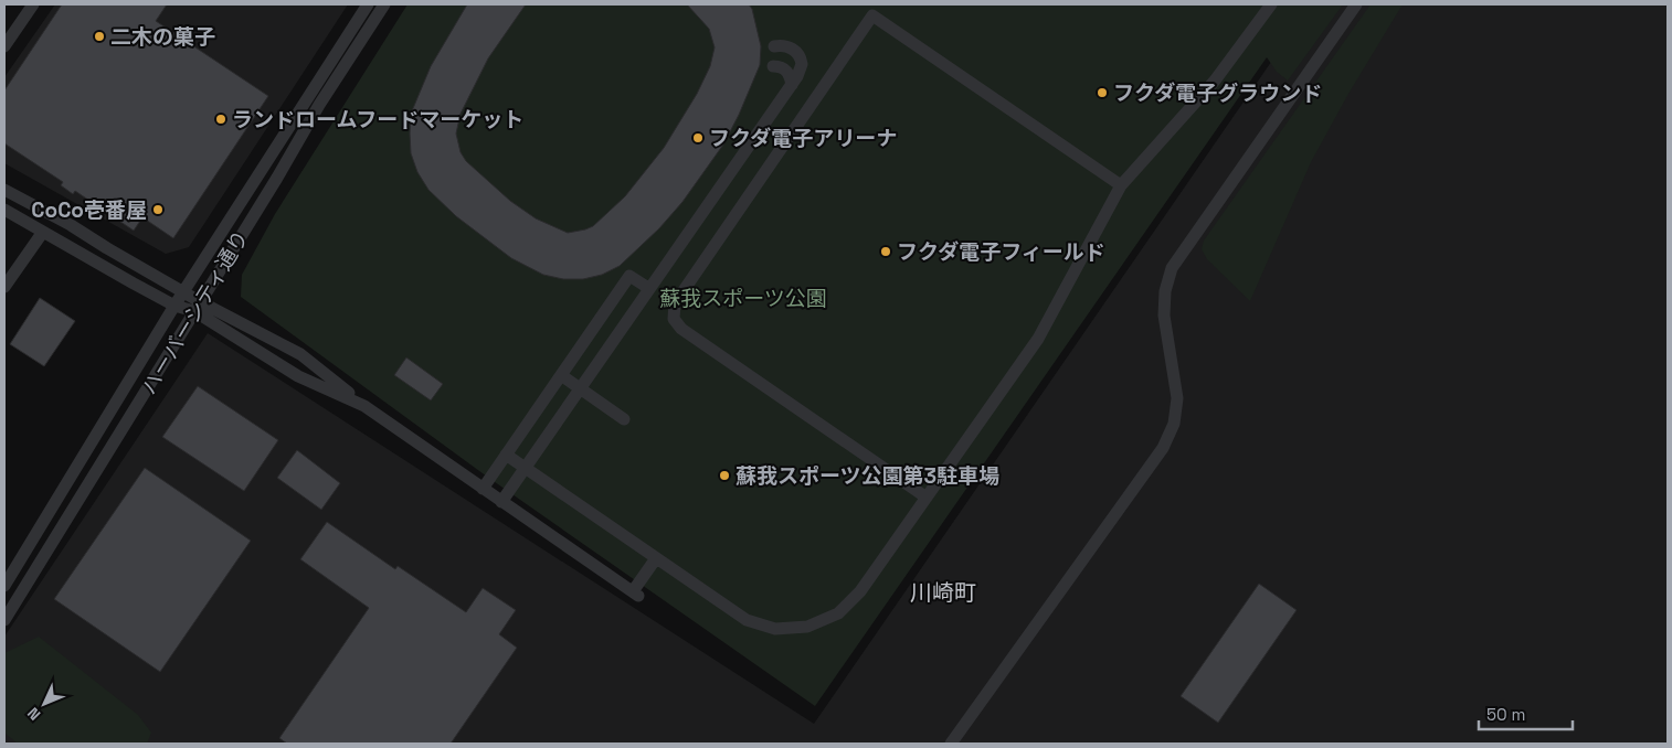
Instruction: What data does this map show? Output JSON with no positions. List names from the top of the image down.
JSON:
{
  "streets": {
    "street": ["ハーバーシティ通り"]
  },
  "districts": ["川崎町"],
  "parks": ["蘇我スポーツ公園"],
  "places": [
    "二木の菓子",
    "フクダ電子グラウンド",
    "ランドロームフードマーケット",
    "フクダ電子アリーナ",
    "CoCo壱番屋",
    "フクダ電子フィールド",
    "蘇我スポーツ公園第3駐車場"
  ],
  "scale_bar": "50 m",
  "north": "bottom left"
}
